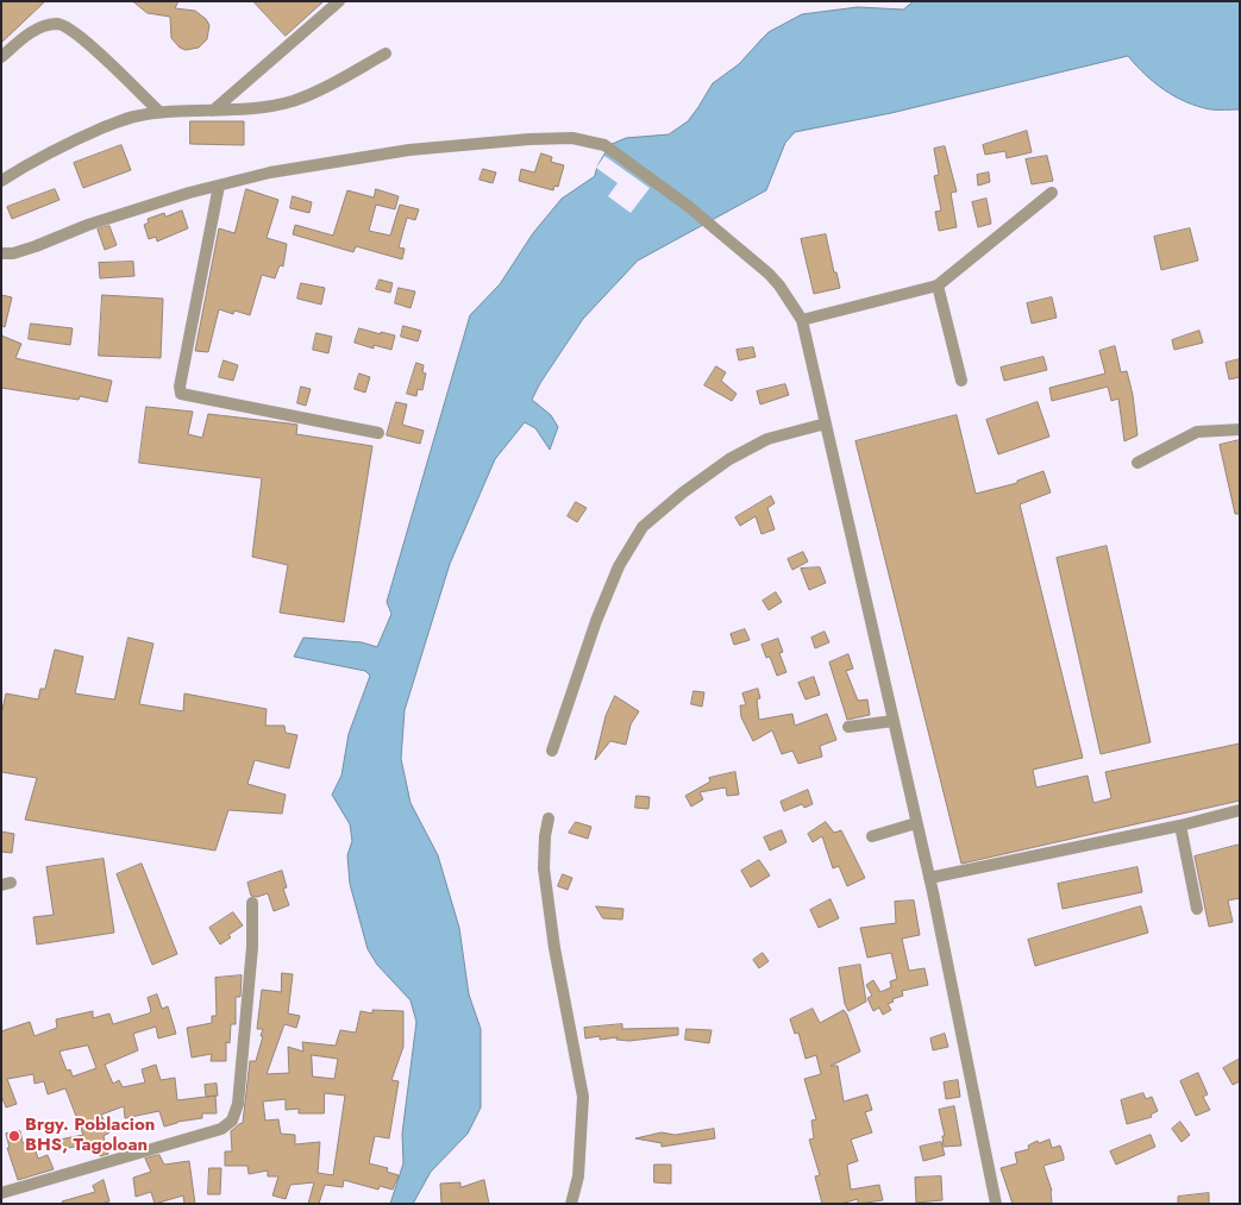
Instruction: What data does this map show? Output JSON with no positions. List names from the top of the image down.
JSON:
{
  "places": ["Brgy. Poblacion BHS, Tagoloan"]
}
